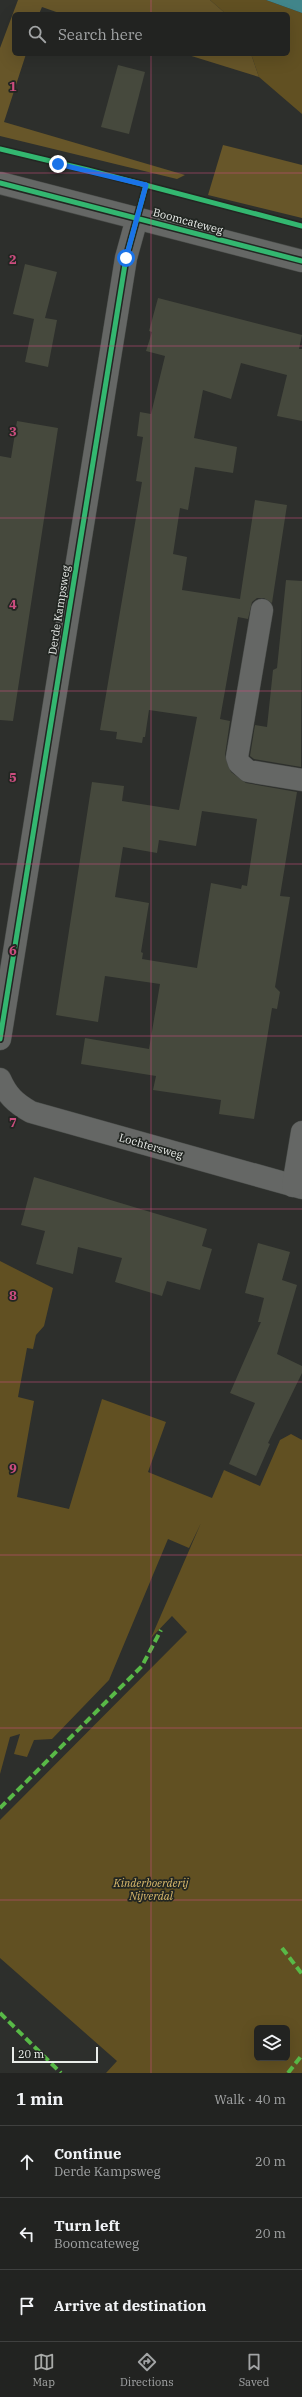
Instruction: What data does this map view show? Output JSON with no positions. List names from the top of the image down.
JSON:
{
  "streets": {
    "street": ["Boomcateweg", "Derde Kampsweg", "Lochtersweg"]
  },
  "crossings": [
    ["Boomcateweg", "Derde Kampsweg"]
  ],
  "parks": ["Kinderboerderij Nijverdal"],
  "scale_bar": "20 m",
  "page": {
    "search": "Search here",
    "scale": "20 m",
    "heading": ["1 min", "Walk · 40 m"],
    "list": [
      ["Continue", "Derde Kampsweg", "20 m"],
      ["Turn left", "Boomcateweg", "20 m"],
      "Arrive at destination"
    ],
    "nav": ["Map", "Directions", "Saved"]
  },
  "grid": {
    "rows": [
      "1",
      "2",
      "3",
      "4",
      "5",
      "6",
      "7",
      "8",
      "9"
    ]
  }
}
